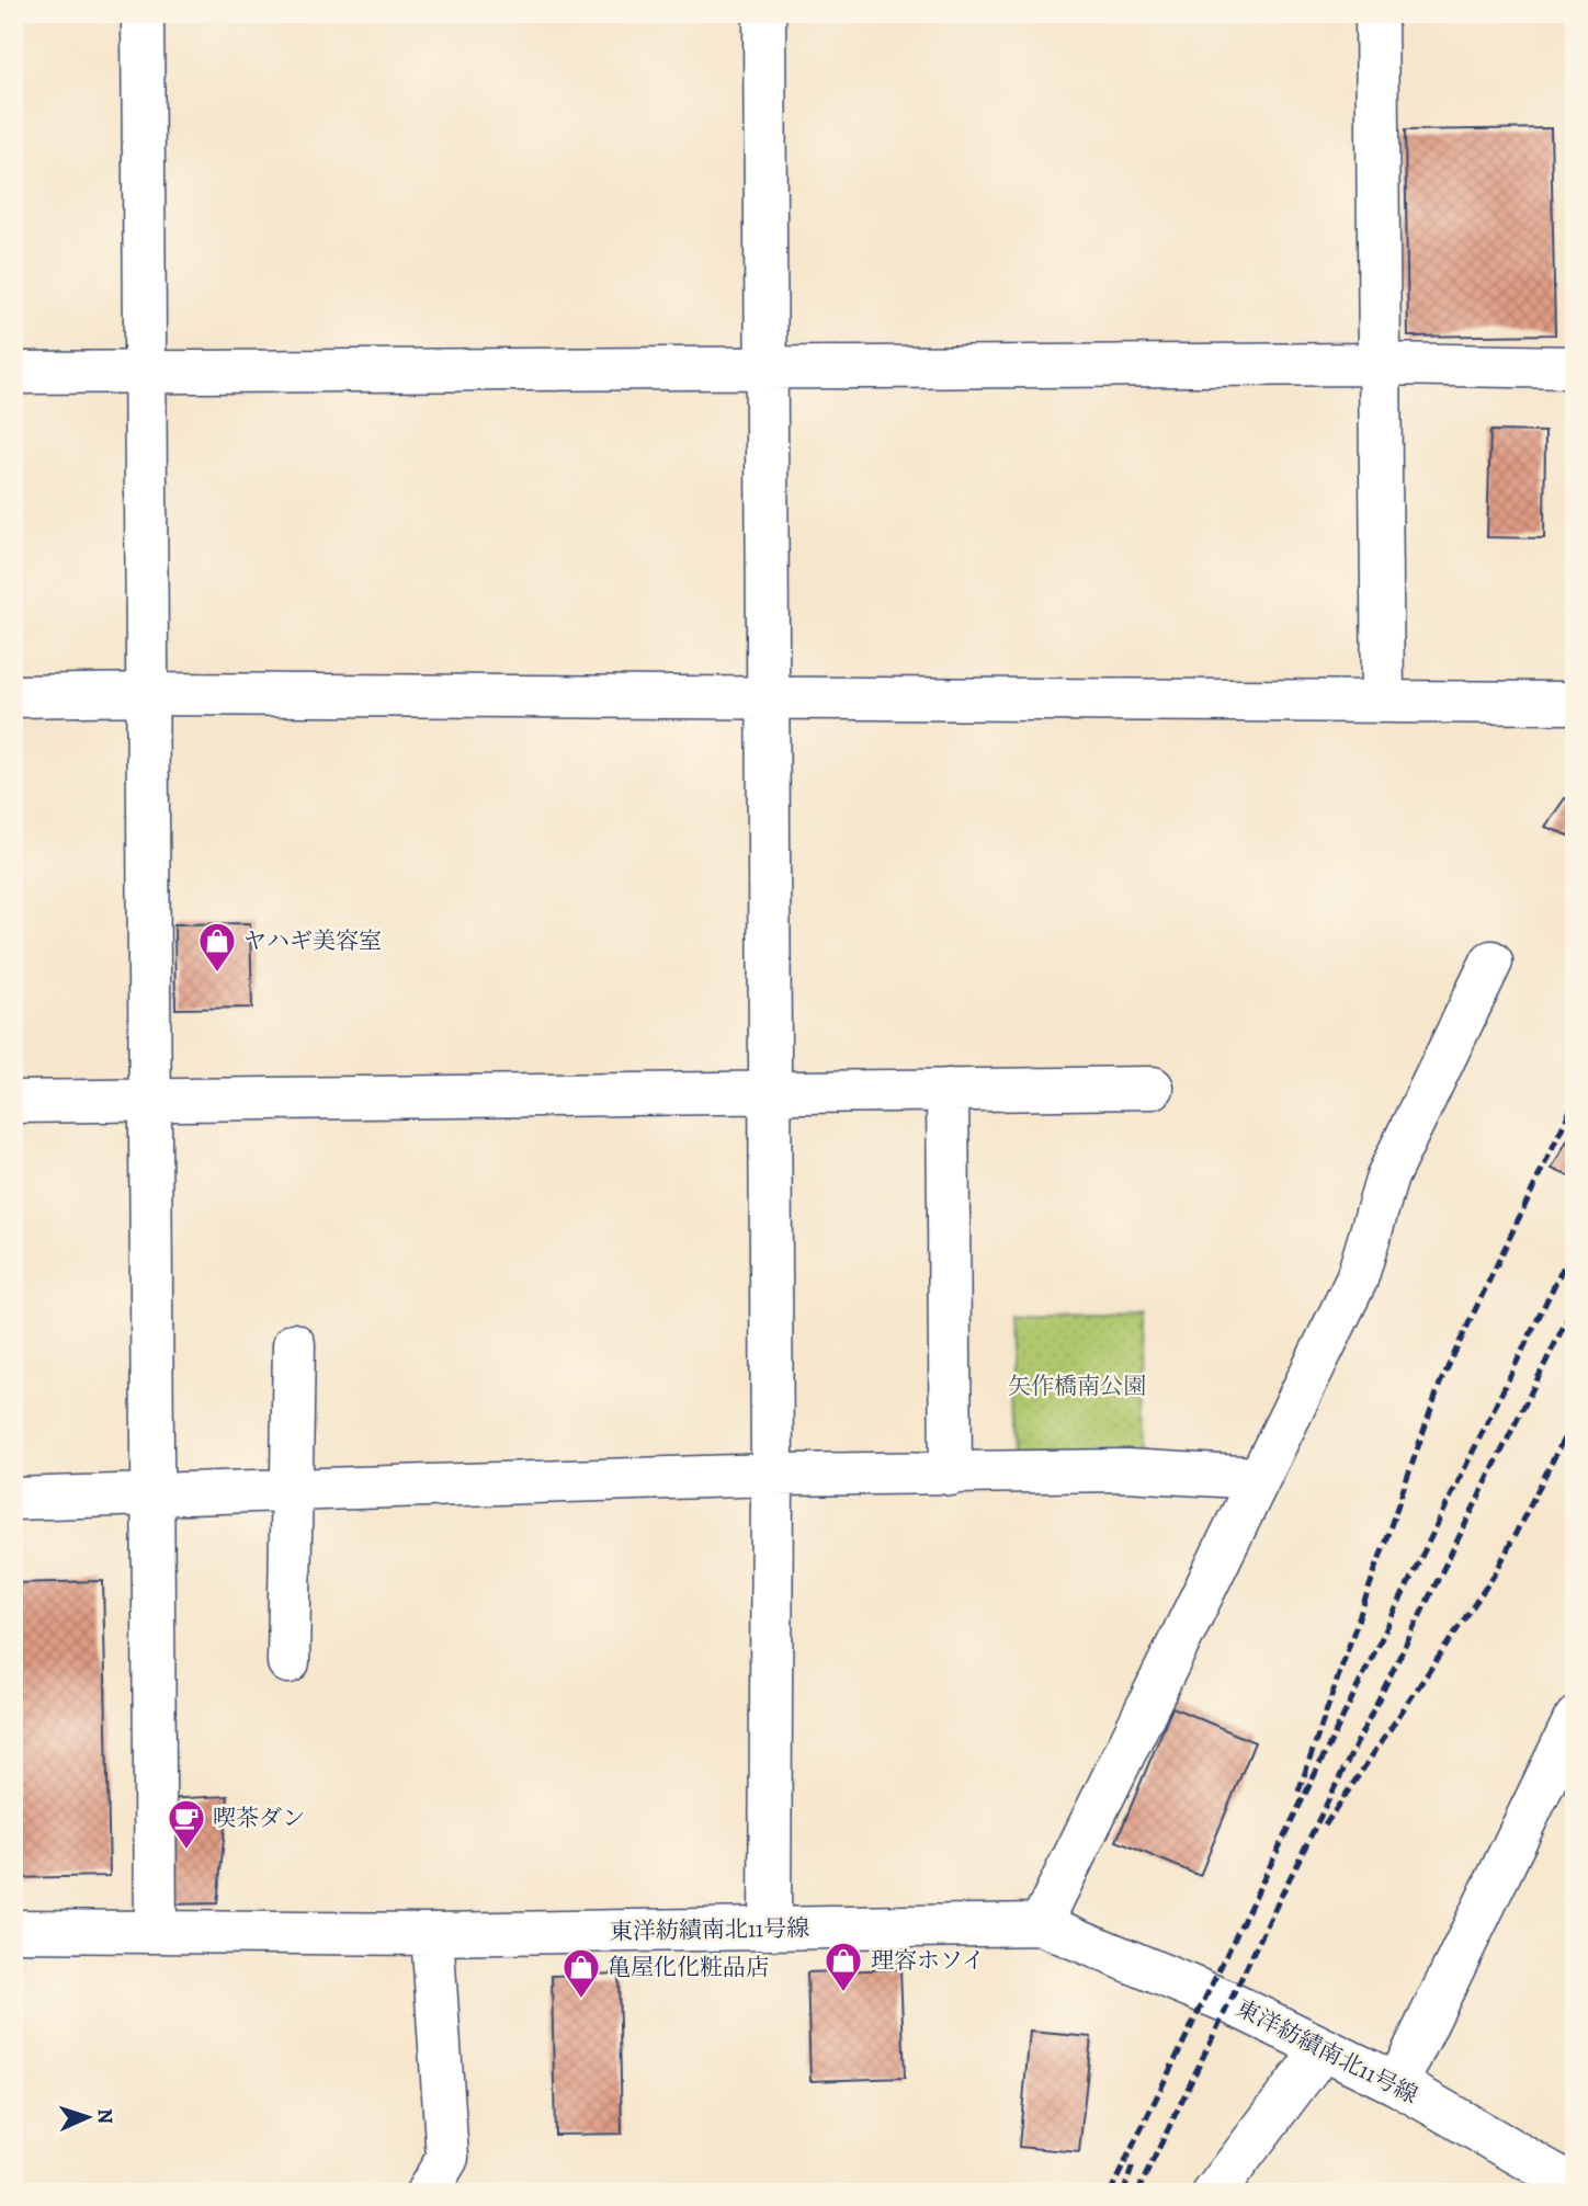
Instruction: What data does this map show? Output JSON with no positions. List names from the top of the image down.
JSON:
{
  "streets": {
    "street": ["東洋紡績南北11号線"]
  },
  "parks": ["矢作橋南公園"],
  "places": {
    "shop": ["ヤハギ美容室", "理容ホソイ", "亀屋化化粧品店"],
    "cafe": ["喫茶ダン"]
  },
  "north": "right"
}
